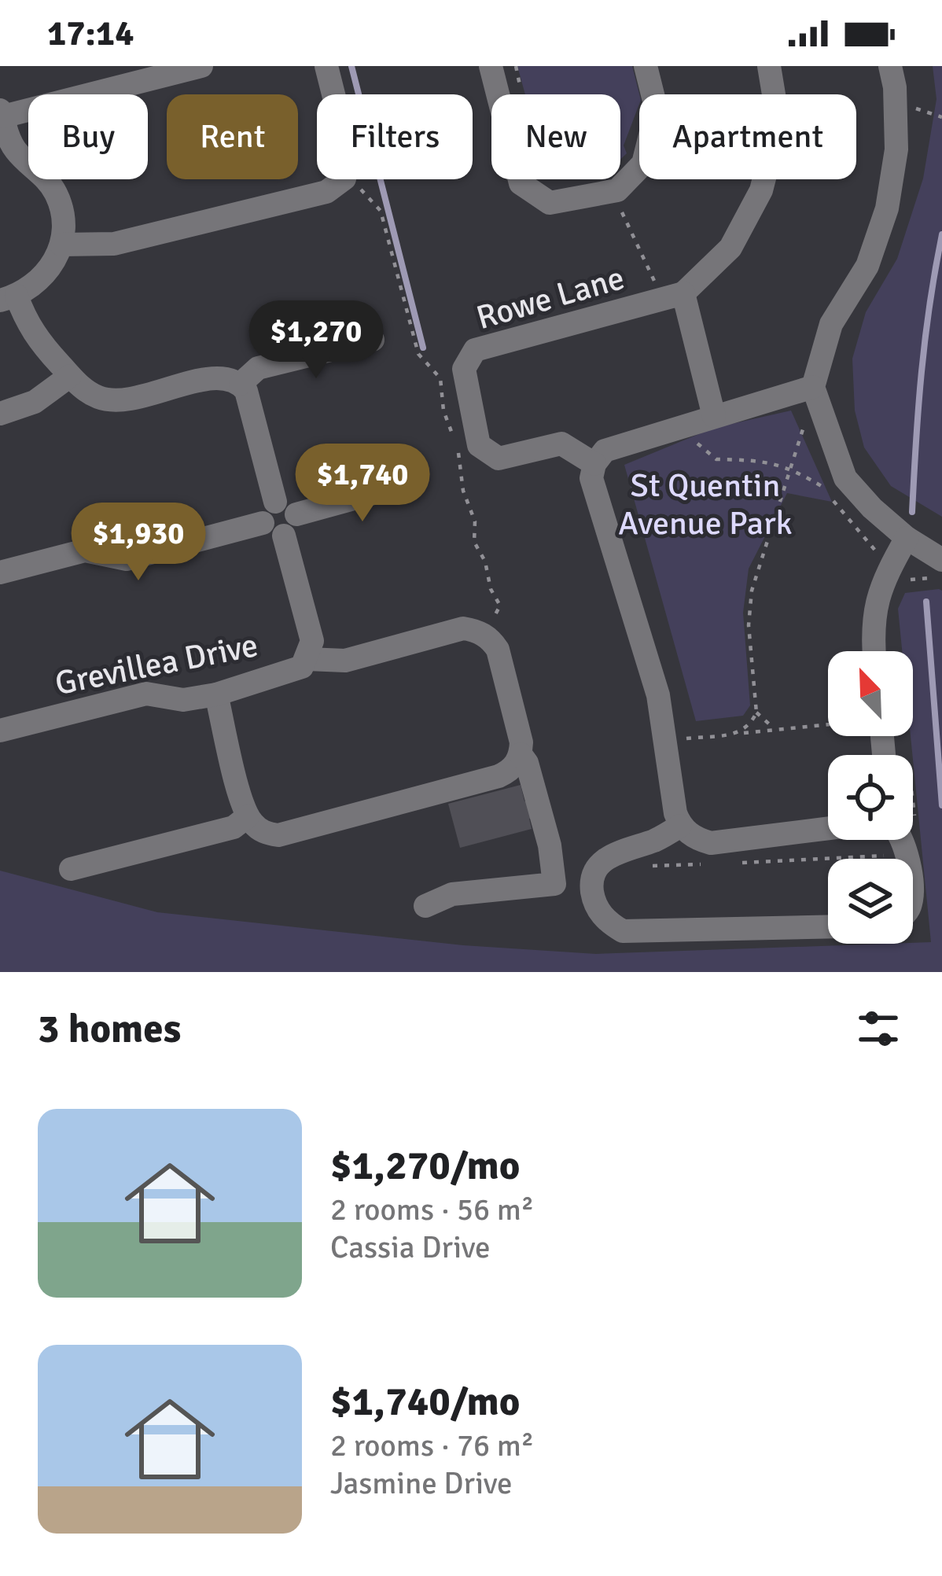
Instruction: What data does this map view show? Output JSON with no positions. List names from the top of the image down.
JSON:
{
  "streets": {
    "street": ["Rowe Lane", "Grevillea Drive"]
  },
  "parks": ["St Quentin Avenue Park"],
  "north": "top left",
  "page": {
    "status": "17:14",
    "chip": [
      "Buy",
      "Rent",
      "Filters",
      "New",
      "Apartment"
    ],
    "price": ["$1,270", "$1,740", "$1,930"],
    "heading": "3 homes",
    "list": [
      {
        "name": "$1,270/mo",
        "note": "2 rooms · 56 m² · Cassia Drive"
      },
      {
        "name": "$1,740/mo",
        "note": "2 rooms · 76 m² · Jasmine Drive"
      }
    ]
  }
}
